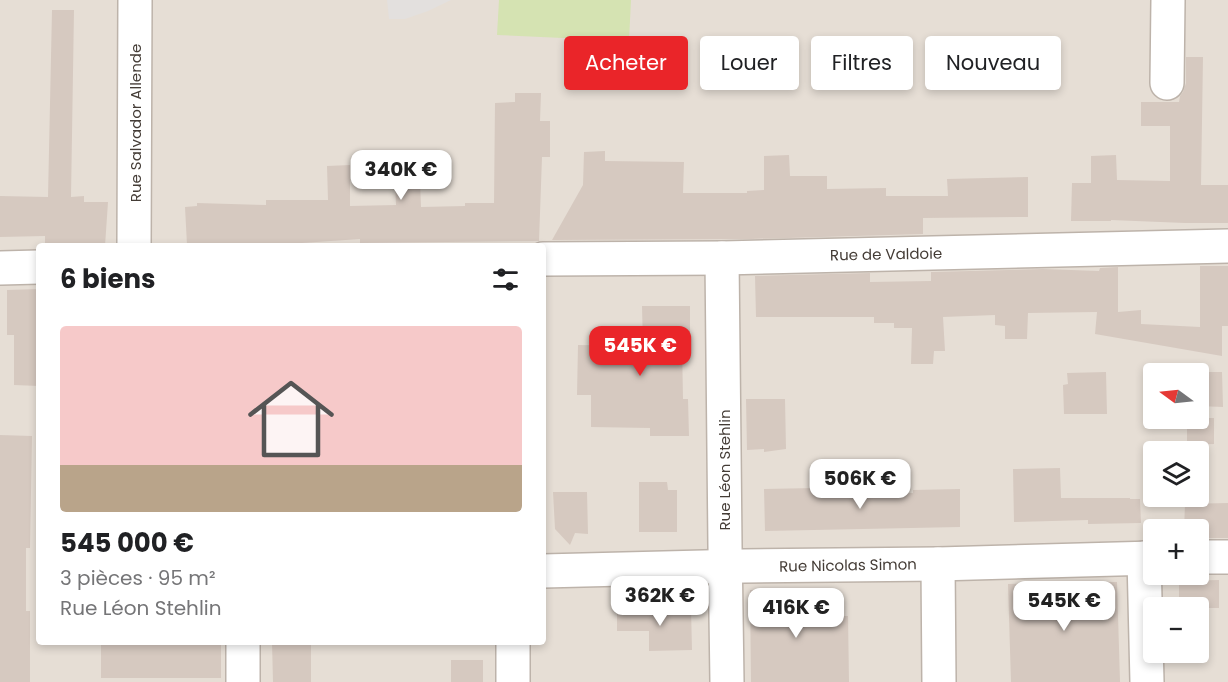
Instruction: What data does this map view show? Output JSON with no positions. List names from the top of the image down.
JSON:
{
  "streets": {
    "street": [
      "Rue Salvador Allende",
      "Rue de Valdoie",
      "Rue Léon Stehlin",
      "Rue Nicolas Simon"
    ]
  },
  "crossings": [
    ["Rue de Valdoie", "Rue Léon Stehlin"],
    ["Rue Léon Stehlin", "Rue Nicolas Simon"]
  ],
  "north": "left",
  "page": {
    "chip": [
      "Acheter",
      "Louer",
      "Filtres",
      "Nouveau"
    ],
    "price": [
      "340K €",
      "545K €",
      "506K €",
      "362K €",
      "545K €",
      "416K €"
    ],
    "heading": "6 biens",
    "list": [
      {
        "name": "545 000 €",
        "note": "3 pièces · 95 m² · Rue Léon Stehlin"
      }
    ],
    "map_buttons": ["+", "−"]
  }
}
